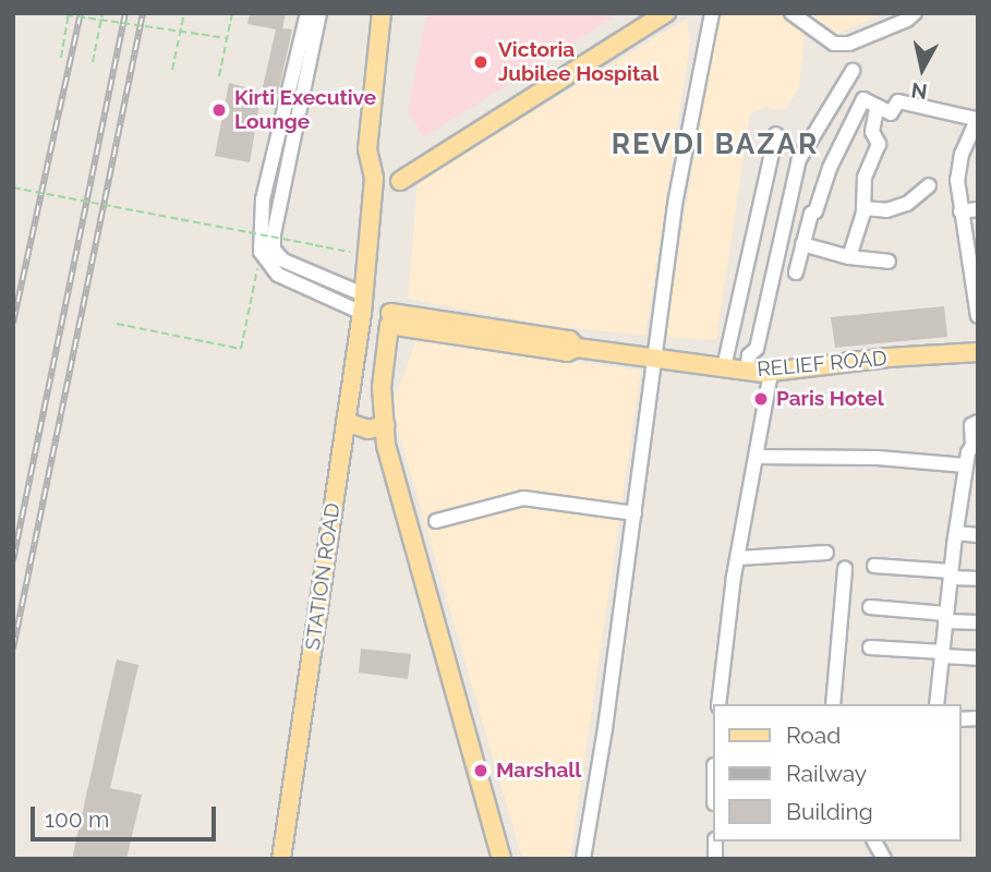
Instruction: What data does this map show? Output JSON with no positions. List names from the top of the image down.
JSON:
{
  "streets": {
    "main road": ["RELIEF ROAD", "STATION ROAD"]
  },
  "districts": ["REVDI BAZAR"],
  "places": [
    "Victoria Jubilee Hospital",
    "Kirti Executive Lounge",
    "Paris Hotel",
    "Marshall"
  ],
  "legend": ["Road", "Railway", "Building"],
  "scale_bar": "100 m",
  "north": "bottom"
}
